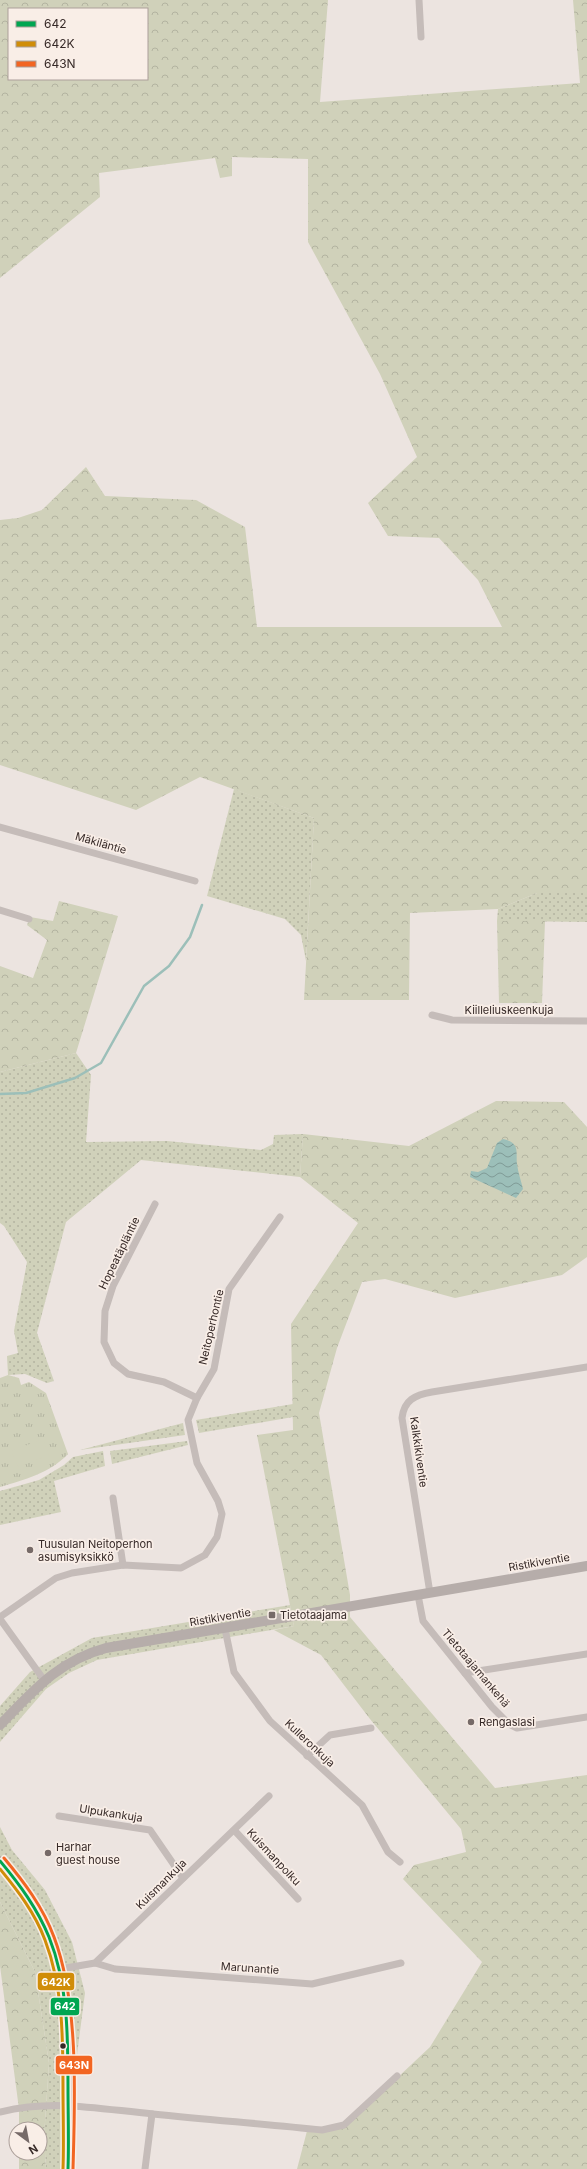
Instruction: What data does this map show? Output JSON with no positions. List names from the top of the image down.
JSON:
{
  "streets": {
    "street": [
      "Mäkiläntie",
      "Kiilleliuskeenkuja",
      "Hopeatäpläntie",
      "Neitoperhontie",
      "Kalkkikiventie",
      "Ristikiventie",
      "Tietotaajamankehä",
      "Kulleronkuja",
      "Ulpukankuja",
      "Kuismanpolku",
      "Kuismankuja",
      "Marunantie"
    ]
  },
  "crossings": [
    ["Hopeatäpläntie", "Neitoperhontie"],
    ["Kalkkikiventie", "Ristikiventie"],
    ["Ristikiventie", "Tietotaajamankehä"],
    ["Ristikiventie", "Kulleronkuja"],
    ["Ulpukankuja", "Kuismankuja"],
    ["Kuismanpolku", "Kuismankuja"],
    ["Kuismankuja", "Marunantie"]
  ],
  "places": {
    "other": ["Tuusulan Neitoperhon asumisyksikkö", "Rengaslasi", "Harhar guest house"],
    "transit": ["Tietotaajama"]
  },
  "lines": ["transit line 643N", "transit line 642", "transit line 642K"],
  "legend": ["642", "642K", "643N"],
  "north": "bottom right"
}
